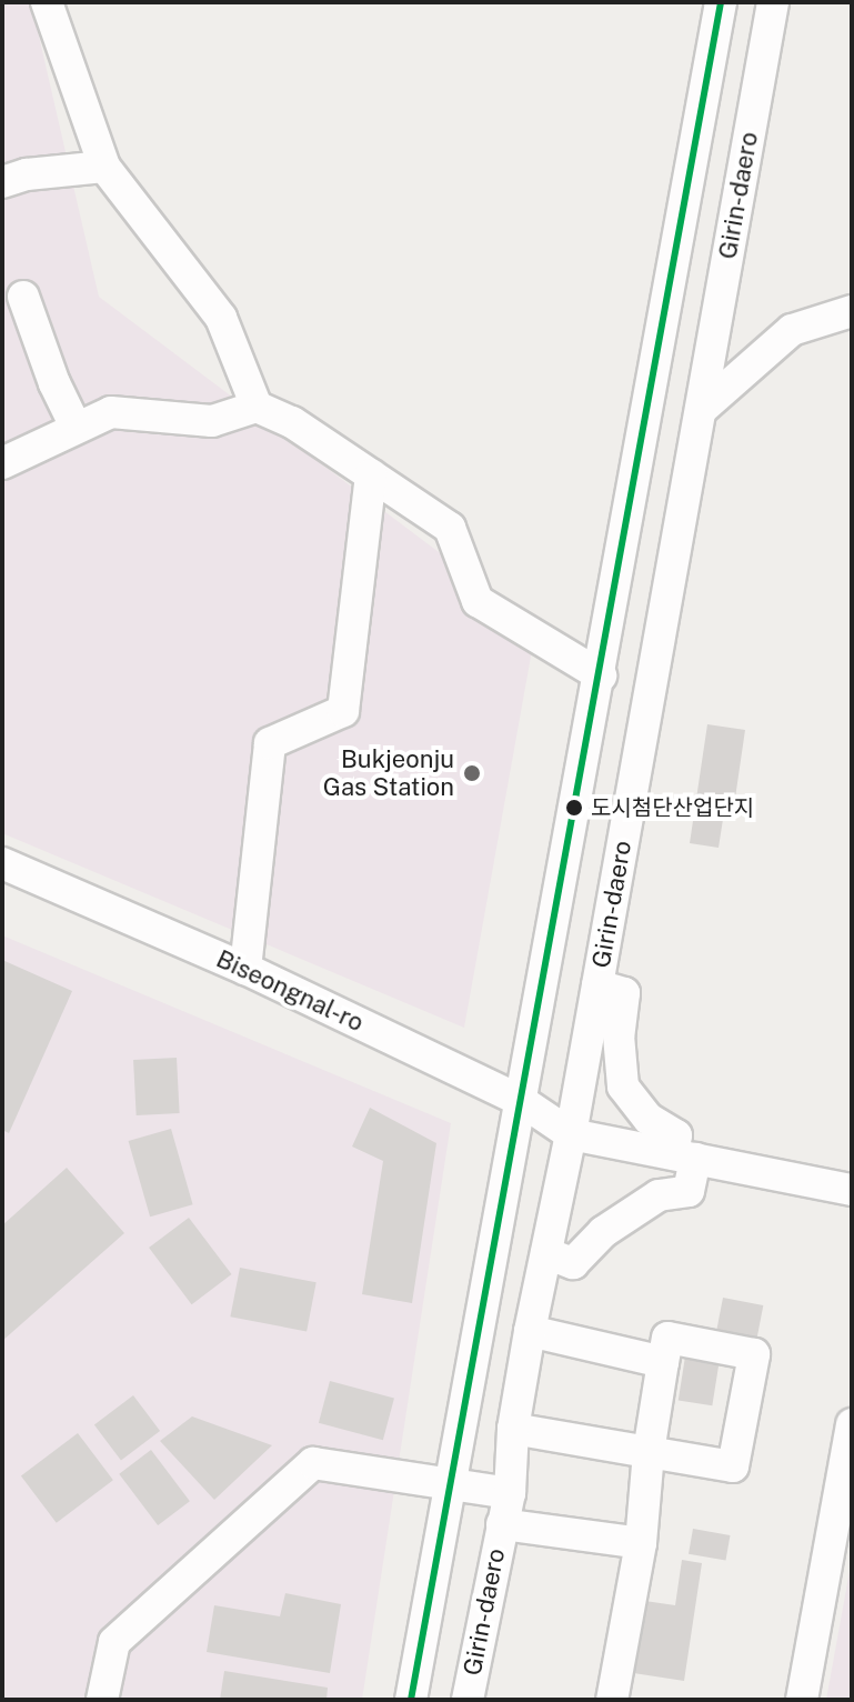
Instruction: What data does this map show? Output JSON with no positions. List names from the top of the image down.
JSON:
{
  "streets": {
    "street": ["Girin-daero", "Biseongnal-ro"]
  },
  "crossings": [
    ["Girin-daero", "Biseongnal-ro"]
  ],
  "places": ["Bukjeonju Gas Station", "도시첨단산업단지"]
}
